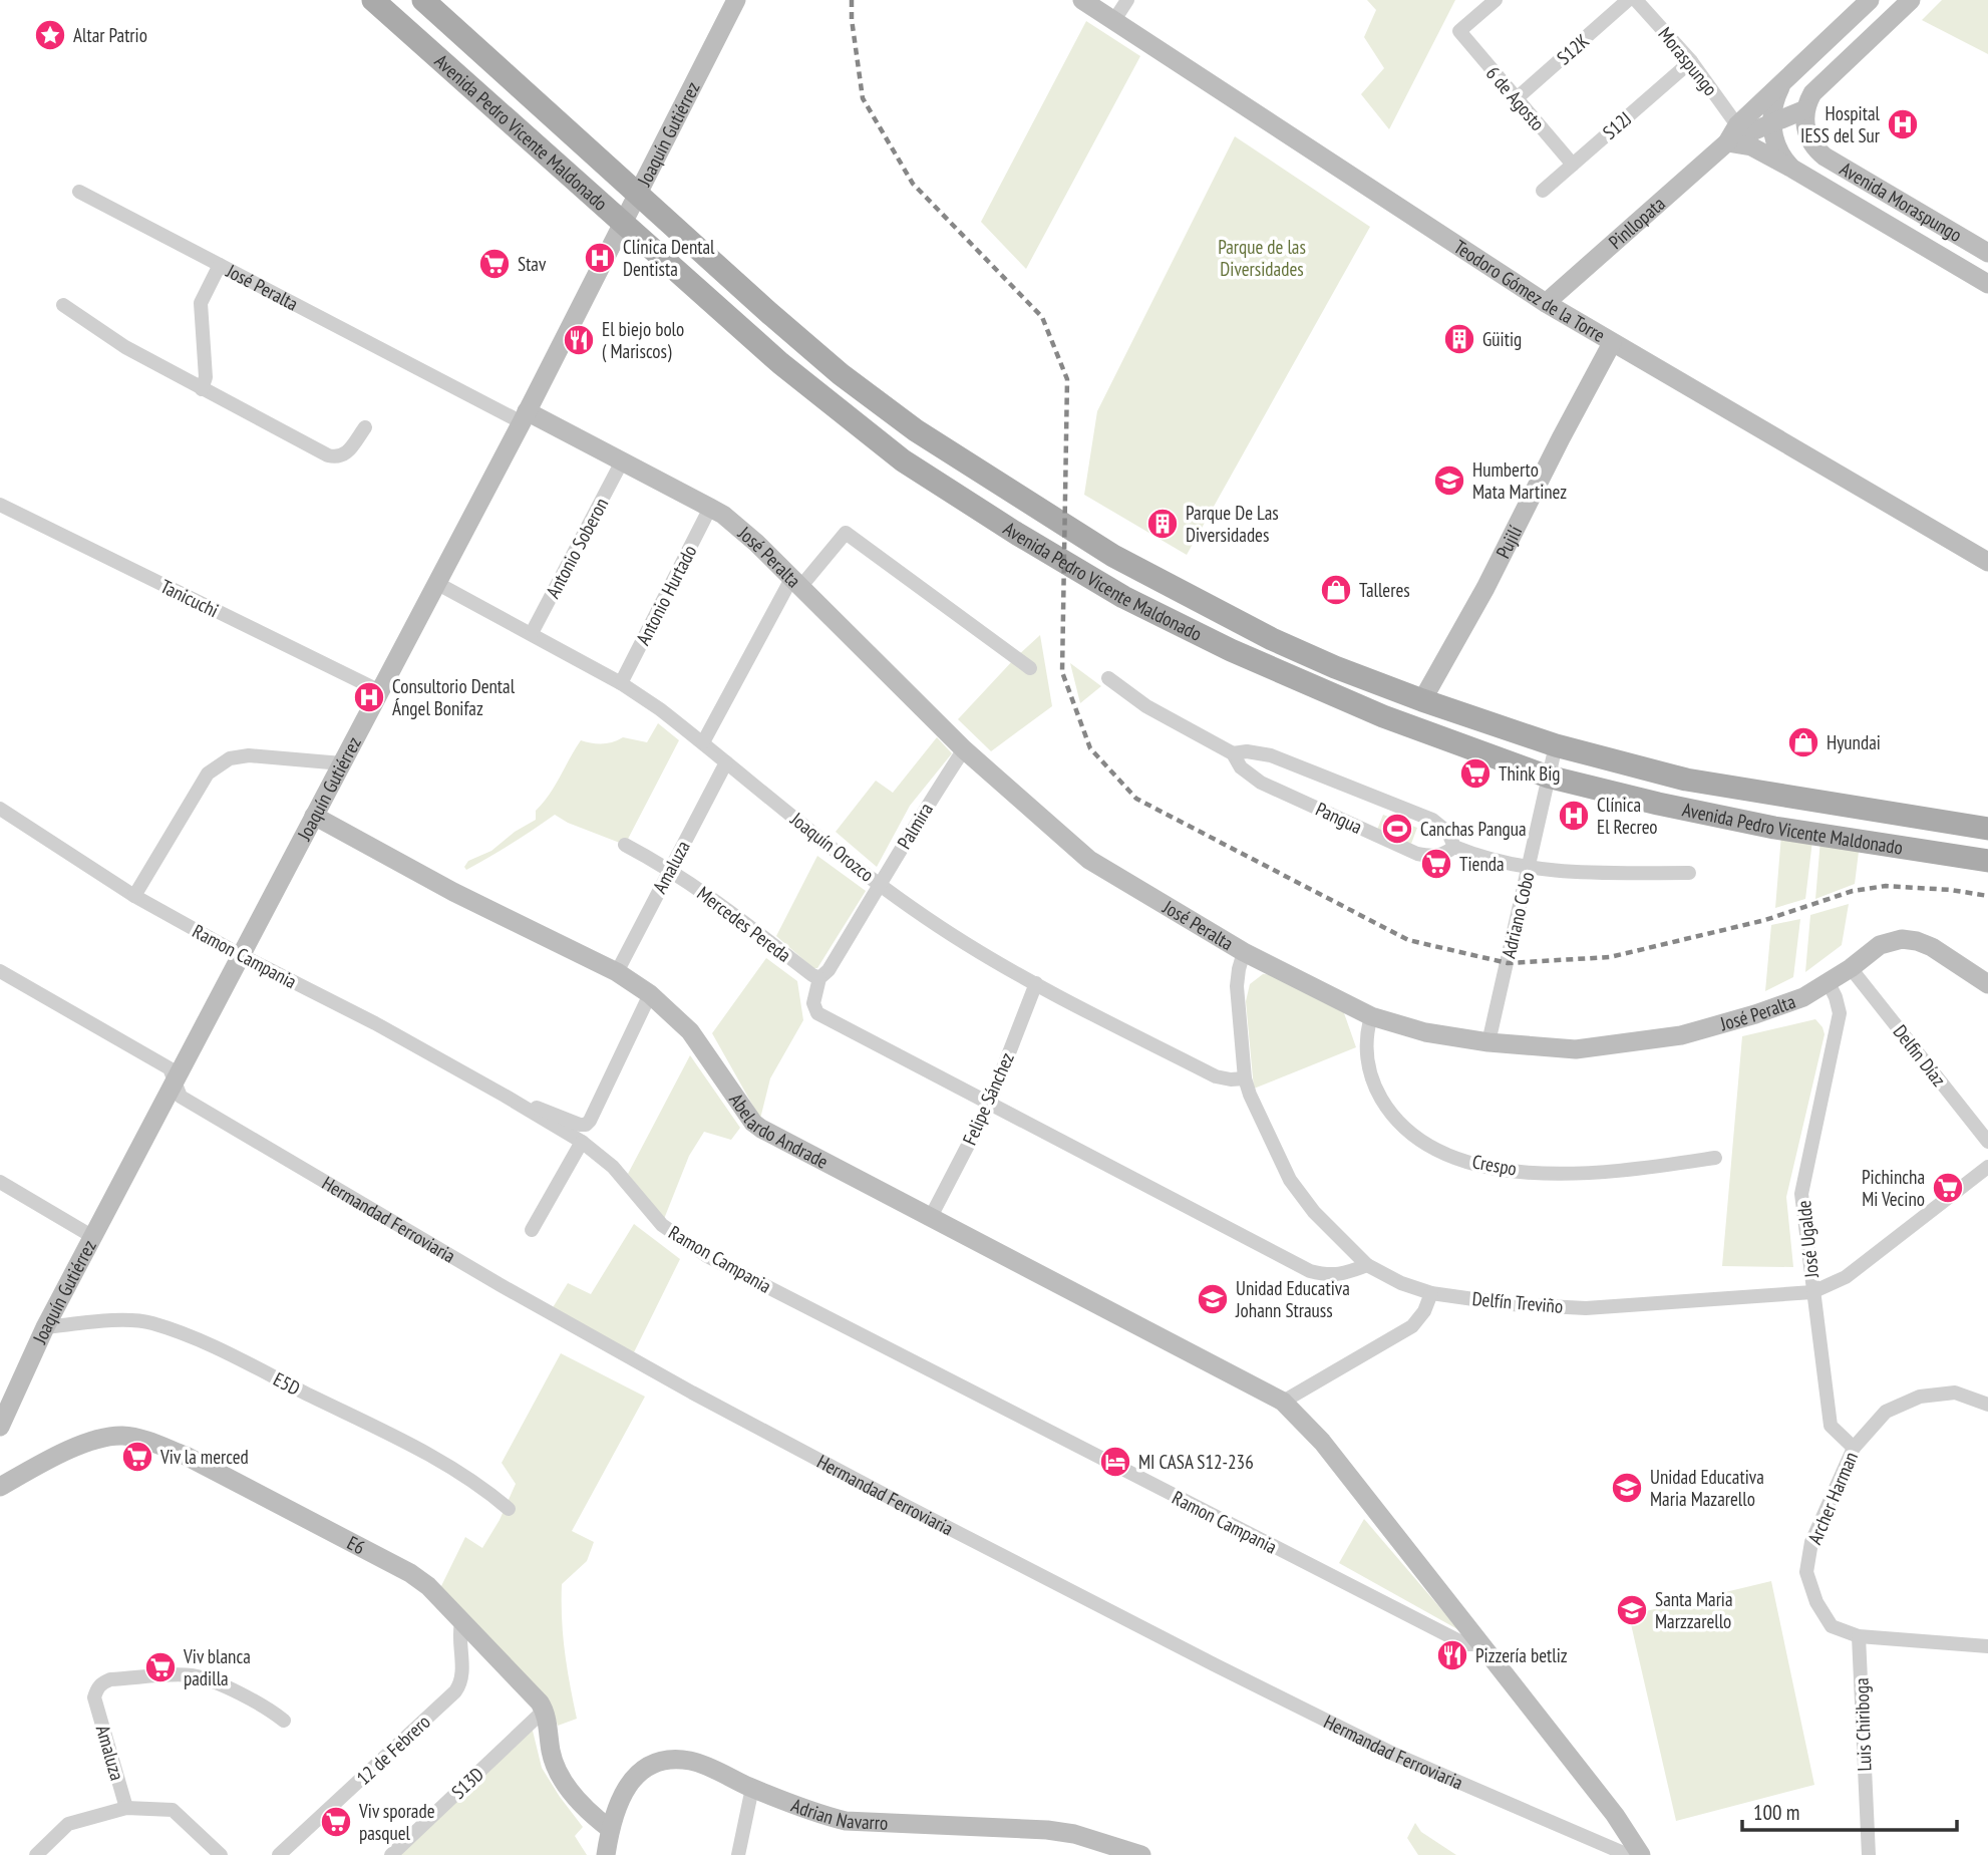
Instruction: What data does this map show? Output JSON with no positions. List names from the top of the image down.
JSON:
{
  "streets": {
    "main road": ["Avenida Pedro Vicente Maldonado"],
    "street": [
      "S12K",
      "Moraspungo",
      "6 de Agosto",
      "S12J",
      "Joaquín Gutiérrez",
      "Avenida Moraspungo",
      "Pinllopata",
      "José Peralta",
      "Teodoro Gómez de la Torre",
      "Pujilí",
      "Antonio Soberon",
      "Antonio Hurtado",
      "Tanicuchi",
      "Pangua",
      "Palmira",
      "Joaquín Orozco",
      "Amaluza",
      "Adriano Cobo",
      "Mercedes Pereda",
      "Ramon Campania",
      "Delfin Díaz",
      "Felipe Sánchez",
      "Abelardo Andrade",
      "Crespo",
      "Hermandad Ferroviaria",
      "José Ugalde",
      "Delfín Treviño",
      "E5D",
      "Archer Harman",
      "E6",
      "Luis Chiriboga",
      "12 de Febrero",
      "S13D",
      "Adrian Navarro"
    ]
  },
  "crossings": [
    ["S12K", "6 de Agosto"],
    ["Moraspungo", "S12J"],
    ["Moraspungo", "Avenida Moraspungo"],
    ["Moraspungo", "Pinllopata"],
    ["6 de Agosto", "S12J"],
    ["Avenida Pedro Vicente Maldonado", "Joaquín Gutiérrez"],
    ["Avenida Pedro Vicente Maldonado", "Pujilí"],
    ["Avenida Pedro Vicente Maldonado", "Adriano Cobo"],
    ["Joaquín Gutiérrez", "José Peralta"],
    ["Joaquín Gutiérrez", "Tanicuchi"],
    ["Joaquín Gutiérrez", "Joaquín Orozco"],
    ["Joaquín Gutiérrez", "Ramon Campania"],
    ["Joaquín Gutiérrez", "Abelardo Andrade"],
    ["Joaquín Gutiérrez", "Hermandad Ferroviaria"],
    ["Joaquín Gutiérrez", "E5D"],
    ["Avenida Moraspungo", "Pinllopata"],
    ["Pinllopata", "Teodoro Gómez de la Torre"],
    ["José Peralta", "Antonio Soberon"],
    ["José Peralta", "Antonio Hurtado"],
    ["José Peralta", "Palmira"],
    ["José Peralta", "Adriano Cobo"],
    ["José Peralta", "Delfin Díaz"],
    ["José Peralta", "Crespo"],
    ["José Peralta", "José Ugalde"],
    ["José Peralta", "Delfín Treviño"],
    ["Teodoro Gómez de la Torre", "Pujilí"],
    ["Antonio Soberon", "Joaquín Orozco"],
    ["Antonio Hurtado", "Joaquín Orozco"],
    ["Pangua", "Adriano Cobo"],
    ["Palmira", "Joaquín Orozco"],
    ["Palmira", "Mercedes Pereda"],
    ["Joaquín Orozco", "Amaluza"],
    ["Joaquín Orozco", "Felipe Sánchez"],
    ["Joaquín Orozco", "Delfín Treviño"],
    ["Amaluza", "Mercedes Pereda"],
    ["Amaluza", "Abelardo Andrade"],
    ["José Ugalde", "Delfín Treviño"],
    ["José Ugalde", "Archer Harman"],
    ["Archer Harman", "Luis Chiriboga"],
    ["E6", "12 de Febrero"],
    ["E6", "S13D"]
  ],
  "parks": ["Parque de las Diversidades"],
  "places": {
    "place": ["Altar Patrio"],
    "hospital": [
      "Hospital IESS del Sur",
      "Clinica Dental Dentista",
      "Consultorio Dental Ángel Bonifaz",
      "Clínica El Recreo"
    ],
    "supermarket": [
      "Stav",
      "Think Big",
      "Tienda",
      "Pichincha Mi Vecino",
      "Viv la merced",
      "Viv blanca padilla",
      "Viv sporade pasquel"
    ],
    "building": ["Güitig", "Parque De Las Diversidades"],
    "restaurant": ["El biejo bolo ( Mariscos)", "Pizzería betliz"],
    "school or university": [
      "Humberto Mata Martinez",
      "Unidad Educativa Johann Strauss",
      "Unidad Educativa Maria Mazarello",
      "Santa Maria Marzzarello"
    ],
    "shop": ["Talleres", "Hyundai"],
    "sports": ["Canchas Pangua"],
    "hotel": ["MI CASA S12-236"]
  },
  "scale_bar": "100 m"
}
